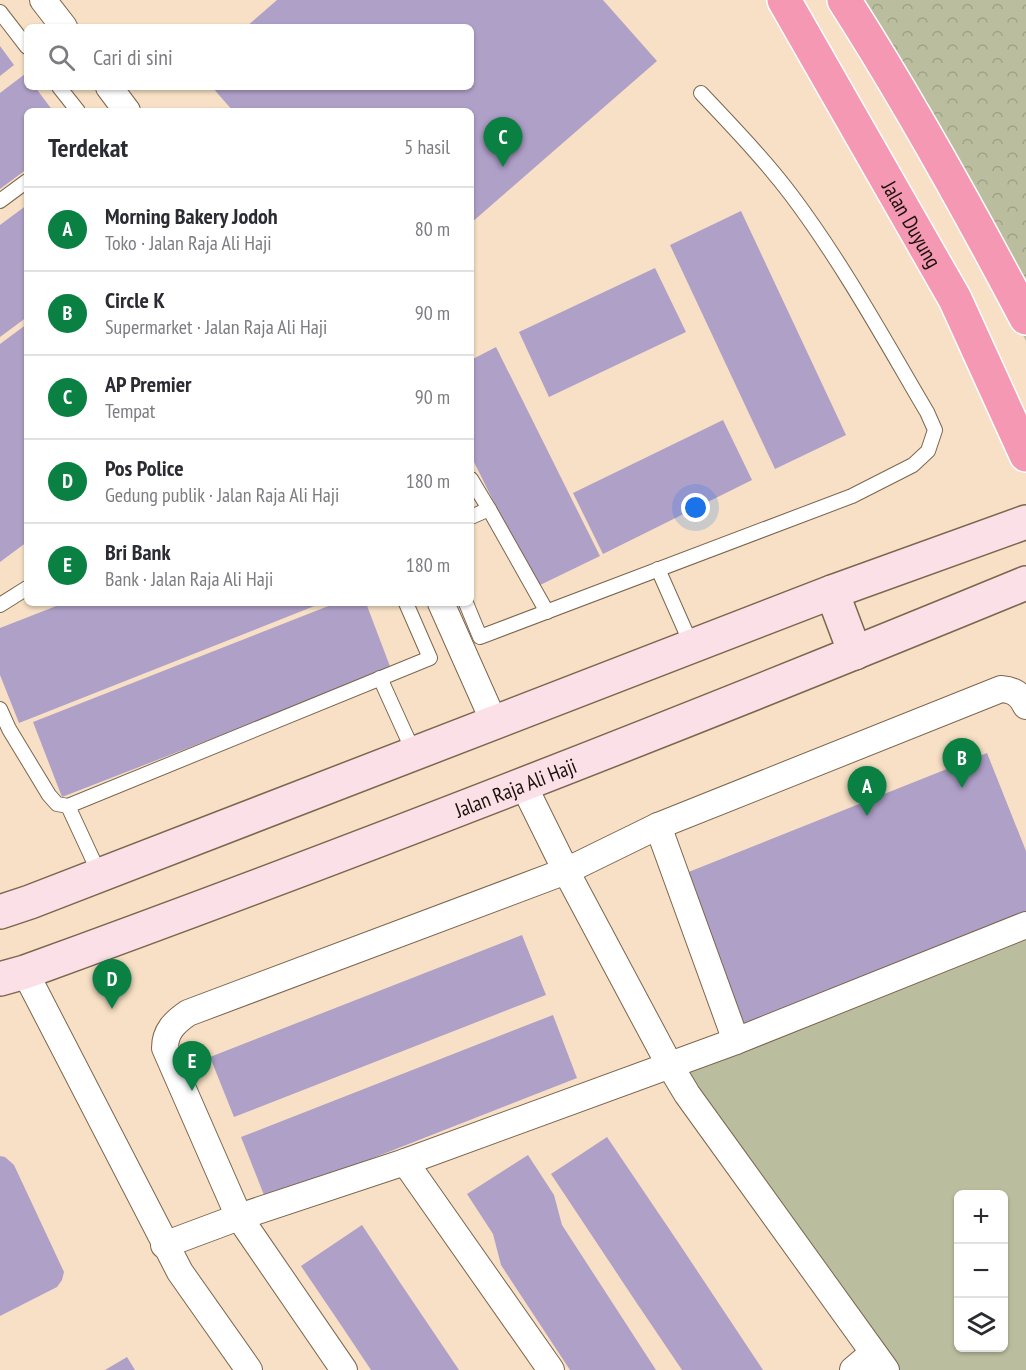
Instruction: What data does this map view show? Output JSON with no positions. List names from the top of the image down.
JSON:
{
  "streets": {
    "highway": ["Jalan Duyung"],
    "main road": ["Jalan Raja Ali Haji"]
  },
  "page": {
    "search": "Cari di sini",
    "heading": ["Terdekat", "5 hasil"],
    "pins": [
      "C",
      "B",
      "A",
      "D",
      "E"
    ],
    "list": [
      {
        "mark": "A",
        "name": "Morning Bakery Jodoh",
        "note": "Toko · Jalan Raja Ali Haji",
        "value": "80 m"
      },
      {
        "mark": "B",
        "name": "Circle K",
        "note": "Supermarket · Jalan Raja Ali Haji",
        "value": "90 m"
      },
      {
        "mark": "C",
        "name": "AP Premier",
        "note": "Tempat",
        "value": "90 m"
      },
      {
        "mark": "D",
        "name": "Pos Police",
        "note": "Gedung publik · Jalan Raja Ali Haji",
        "value": "180 m"
      },
      {
        "mark": "E",
        "name": "Bri Bank",
        "note": "Bank · Jalan Raja Ali Haji",
        "value": "180 m"
      }
    ],
    "map_buttons": ["+", "−"]
  }
}
